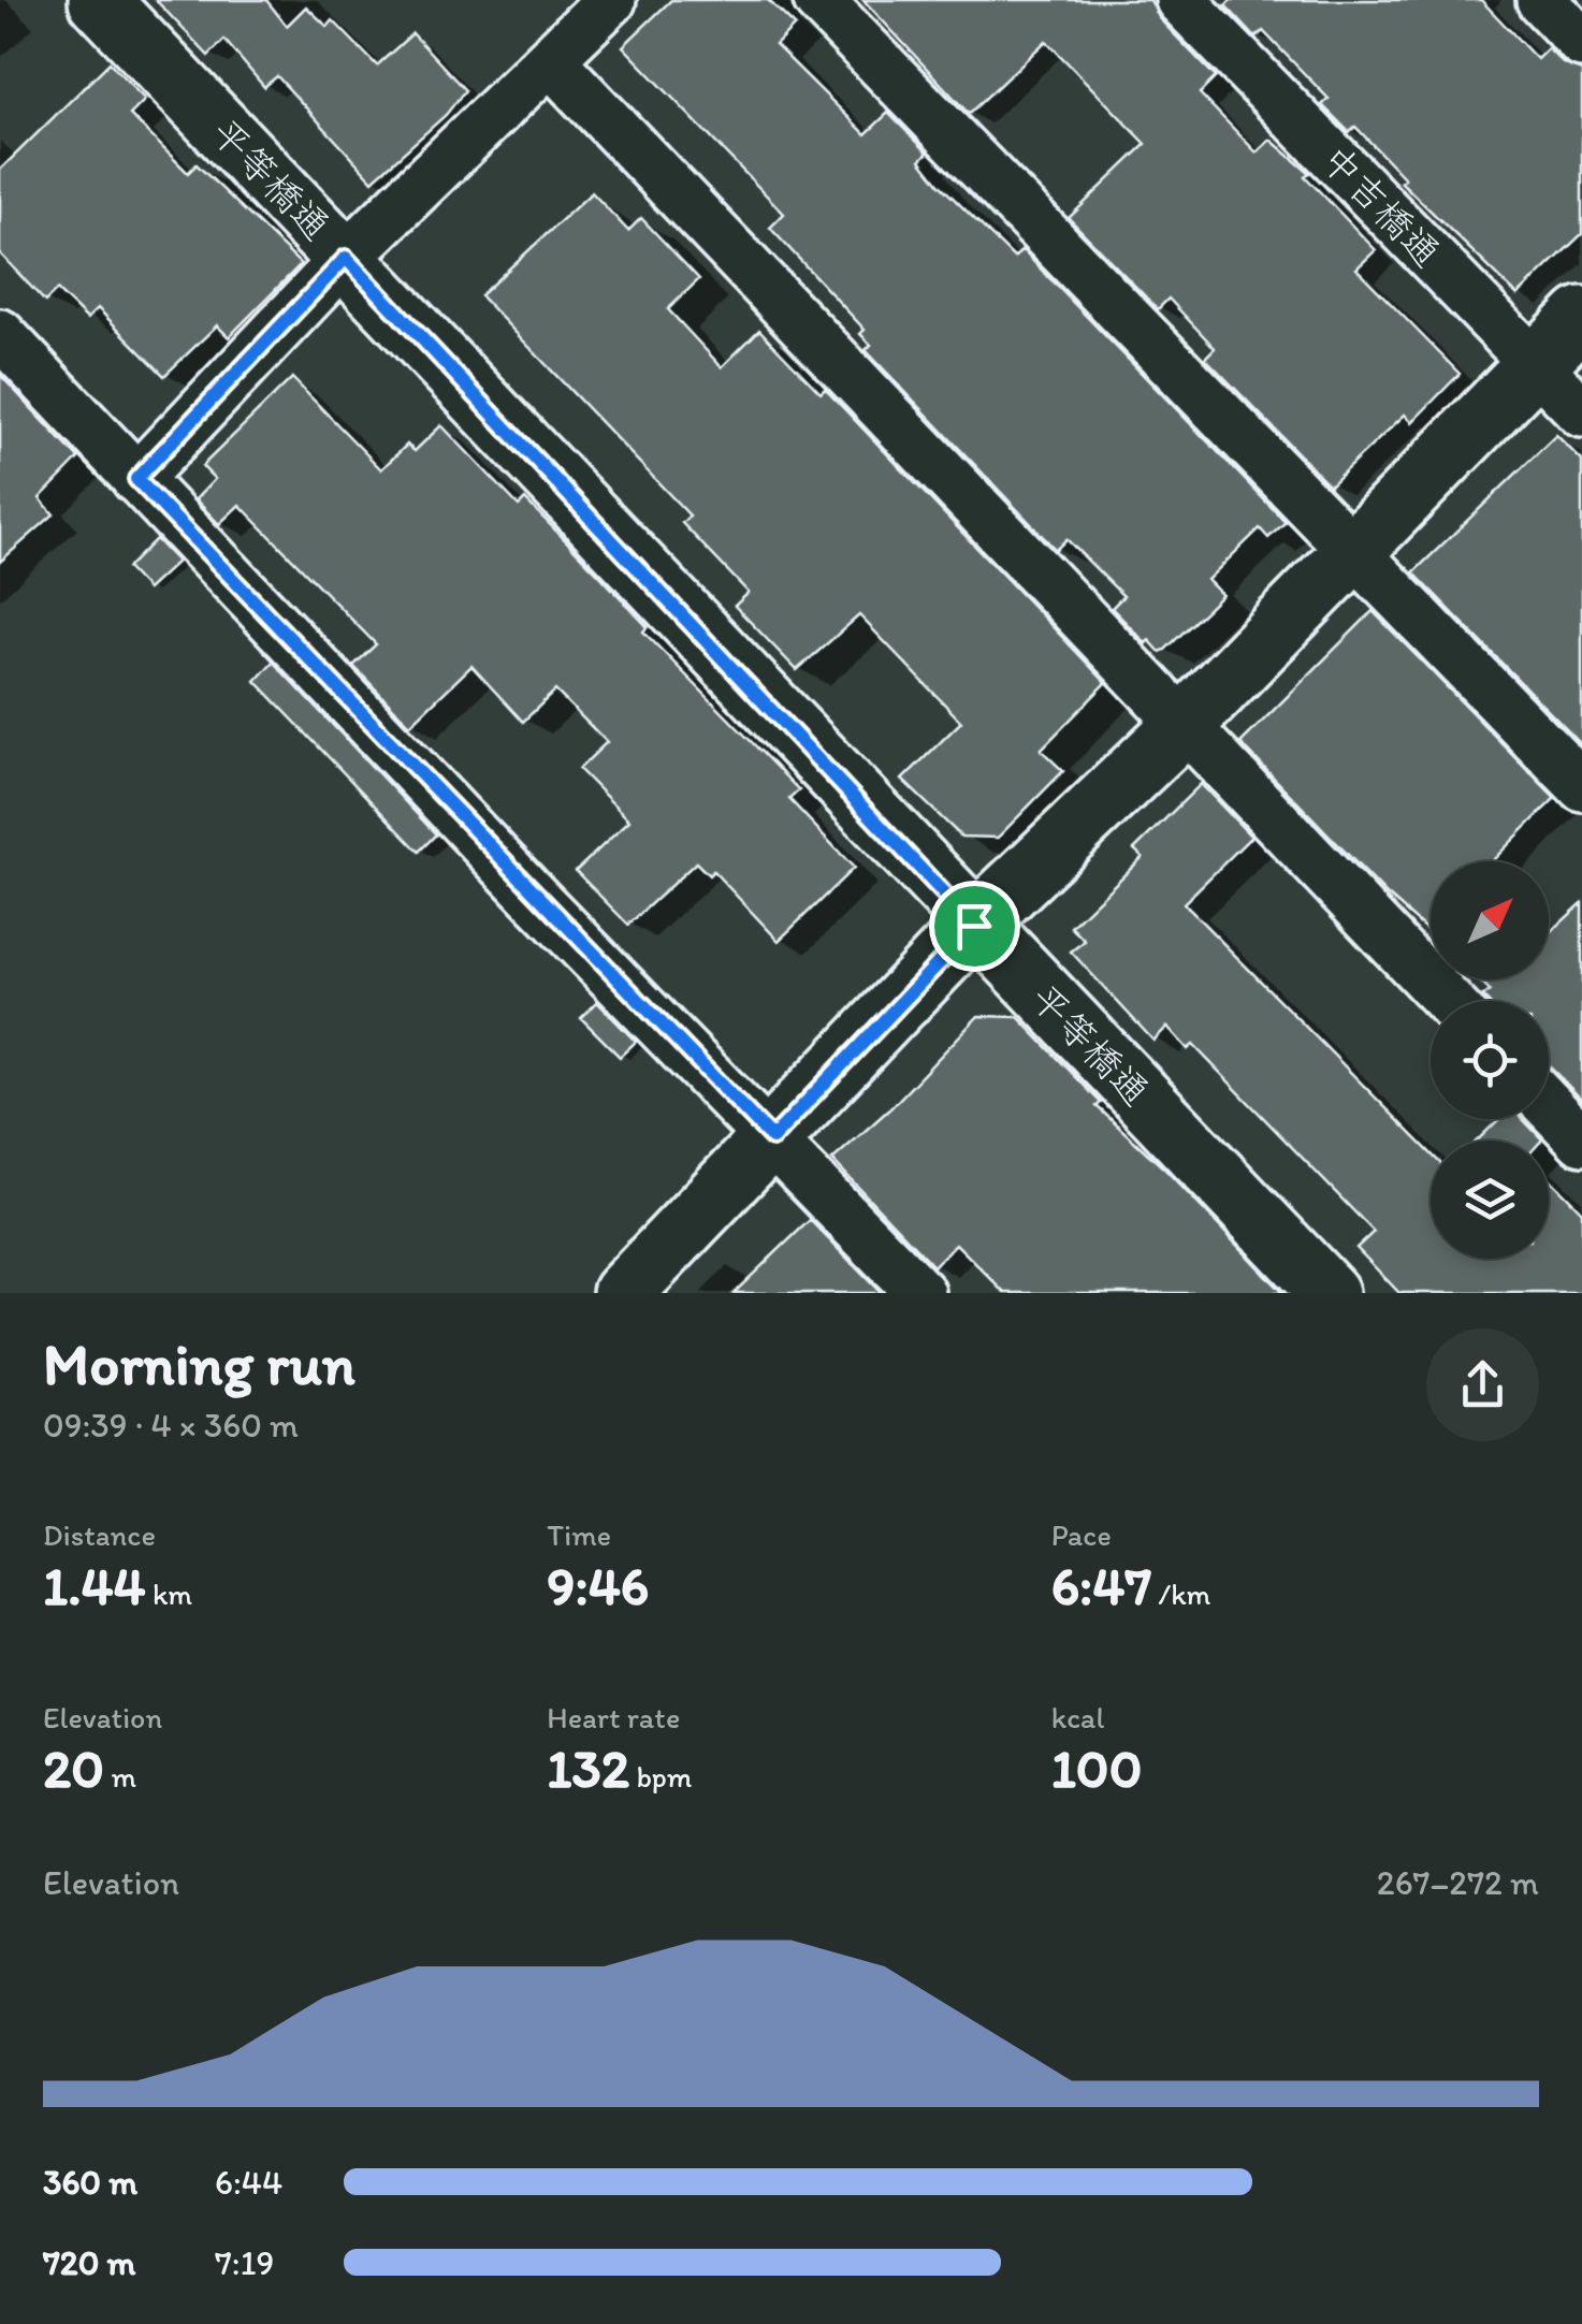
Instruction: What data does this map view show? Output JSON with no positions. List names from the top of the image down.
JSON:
{
  "streets": {
    "street": ["平等橋通", "中吉橋通"]
  },
  "north": "top right",
  "page": {
    "heading": ["Morning run", "09:39 · 4 × 360 m"],
    "stats": [
      ["Distance", "1.44 km"],
      ["Time", "9:46"],
      ["Pace", "6:47 /km"],
      ["Elevation", "20 m"],
      ["Heart rate", "132 bpm"],
      ["kcal", "100"]
    ],
    "chart": ["Elevation", "267–272 m"],
    "list": [
      {
        "name": "360 m",
        "note": "6:44"
      },
      {
        "name": "720 m",
        "note": "7:19"
      }
    ]
  }
}
